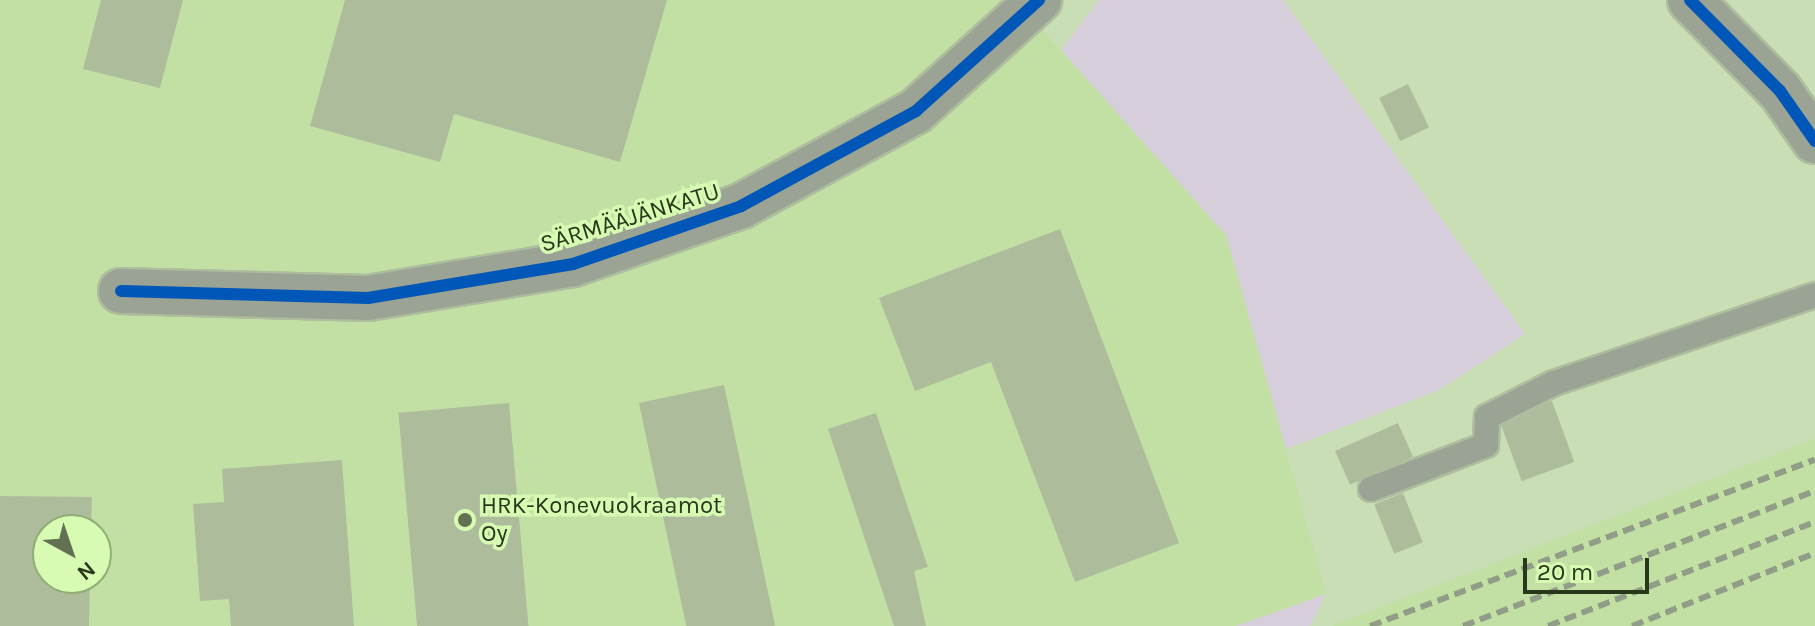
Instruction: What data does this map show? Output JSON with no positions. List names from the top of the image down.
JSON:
{
  "streets": {
    "street": ["SÄRMÄÄJÄNKATU"]
  },
  "places": ["HRK-Konevuokraamot Oy"],
  "scale_bar": "20 m",
  "north": "bottom right"
}
